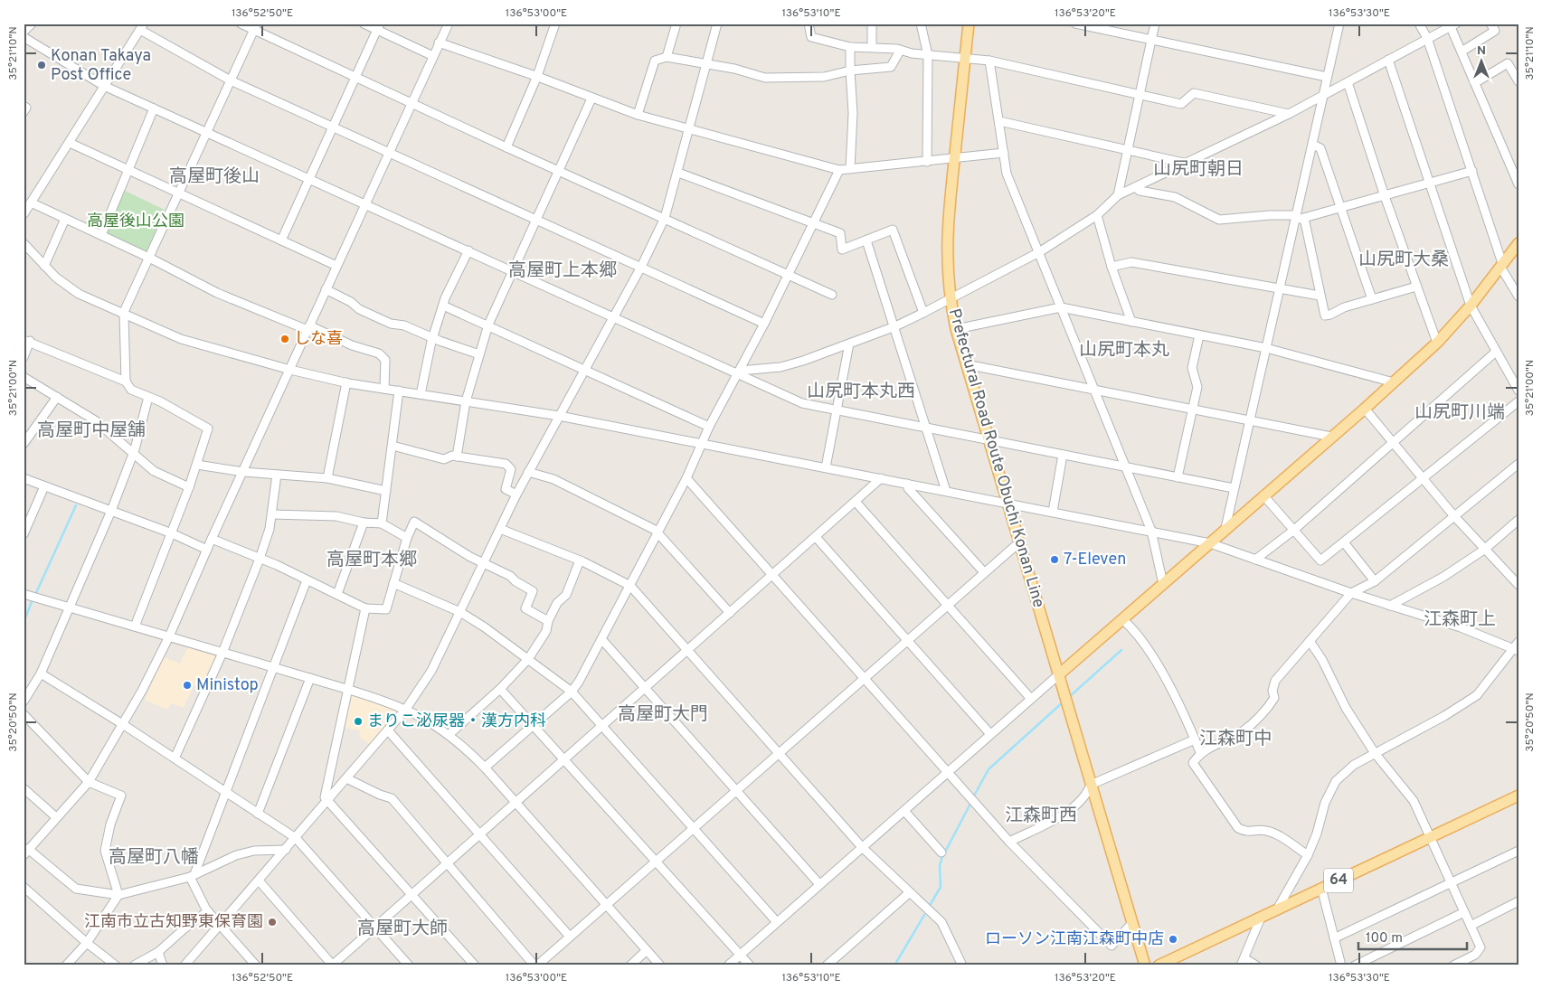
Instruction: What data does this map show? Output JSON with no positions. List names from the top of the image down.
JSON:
{
  "streets": {
    "main road": ["Prefectural Road Route Obuchi Konan Line", "64"]
  },
  "districts": [
    "山尻町朝日",
    "高屋町後山",
    "山尻町大桑",
    "高屋町上本郷",
    "山尻町本丸",
    "山尻町本丸西",
    "山尻町川端",
    "高屋町中屋舗",
    "高屋町本郷",
    "江森町上",
    "高屋町大門",
    "江森町中",
    "江森町西",
    "高屋町八幡",
    "高屋町大師"
  ],
  "parks": ["高屋後山公園"],
  "places": [
    "Konan Takaya Post Office",
    "しな喜",
    "7-Eleven",
    "Ministop",
    "まりこ泌尿器・漢方内科",
    "江南市立古知野東保育園",
    "ローソン江南江森町中店"
  ],
  "scale_bar": "100 m",
  "north": "top",
  "coordinates": [
    "136°52'50\"E",
    "136°53'00\"E",
    "136°53'10\"E",
    "136°53'20\"E",
    "136°53'30\"E",
    "35°21'10\"N",
    "35°21'00\"N",
    "35°20'50\"N"
  ]
}
